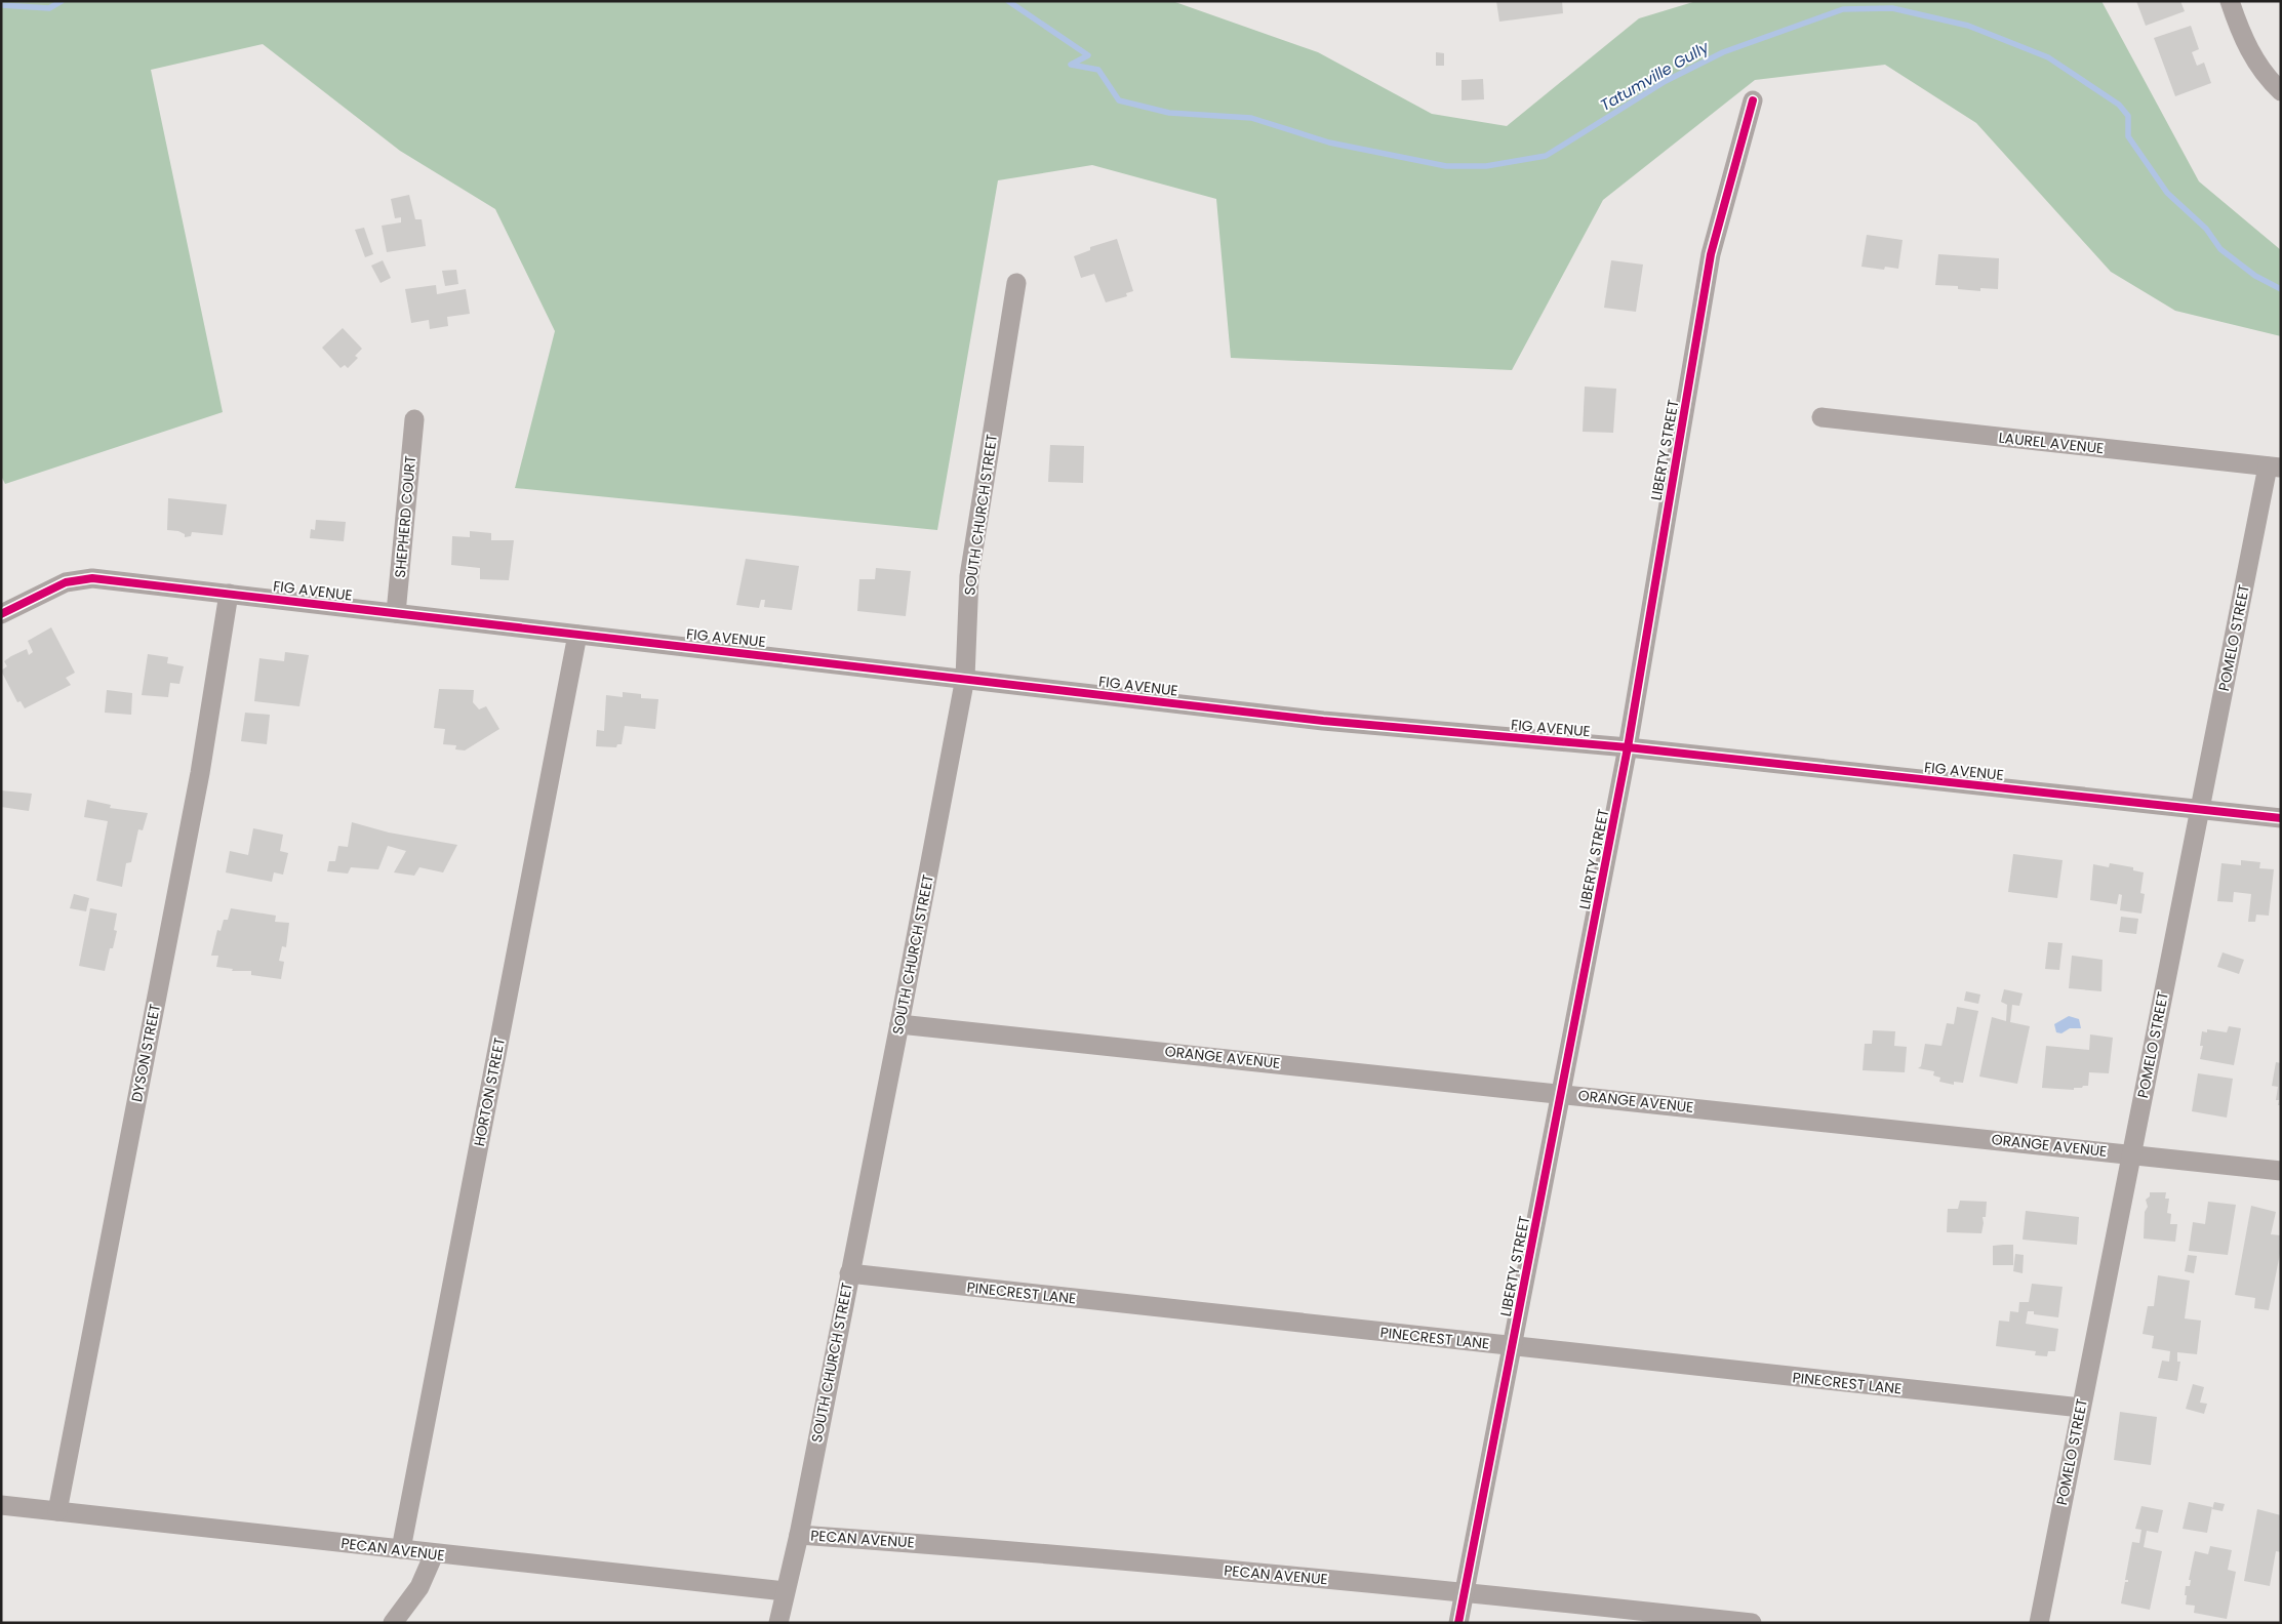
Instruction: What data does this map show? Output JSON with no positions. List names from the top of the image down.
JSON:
{
  "streets": {
    "street": [
      "LAUREL AVENUE",
      "LIBERTY STREET",
      "SOUTH CHURCH STREET",
      "SHEPHERD COURT",
      "FIG AVENUE",
      "POMELO STREET",
      "DYSON STREET",
      "ORANGE AVENUE",
      "HORTON STREET",
      "PINECREST LANE",
      "PECAN AVENUE"
    ]
  },
  "crossings": [
    ["LAUREL AVENUE", "POMELO STREET"],
    ["LIBERTY STREET", "FIG AVENUE"],
    ["LIBERTY STREET", "ORANGE AVENUE"],
    ["LIBERTY STREET", "PINECREST LANE"],
    ["LIBERTY STREET", "PECAN AVENUE"],
    ["SOUTH CHURCH STREET", "FIG AVENUE"],
    ["SOUTH CHURCH STREET", "ORANGE AVENUE"],
    ["SOUTH CHURCH STREET", "PINECREST LANE"],
    ["SOUTH CHURCH STREET", "PECAN AVENUE"],
    ["SHEPHERD COURT", "FIG AVENUE"],
    ["FIG AVENUE", "POMELO STREET"],
    ["FIG AVENUE", "DYSON STREET"],
    ["FIG AVENUE", "HORTON STREET"],
    ["POMELO STREET", "ORANGE AVENUE"],
    ["POMELO STREET", "PINECREST LANE"],
    ["DYSON STREET", "PECAN AVENUE"],
    ["HORTON STREET", "PECAN AVENUE"]
  ],
  "water": ["Tatumville Gully"]
}
